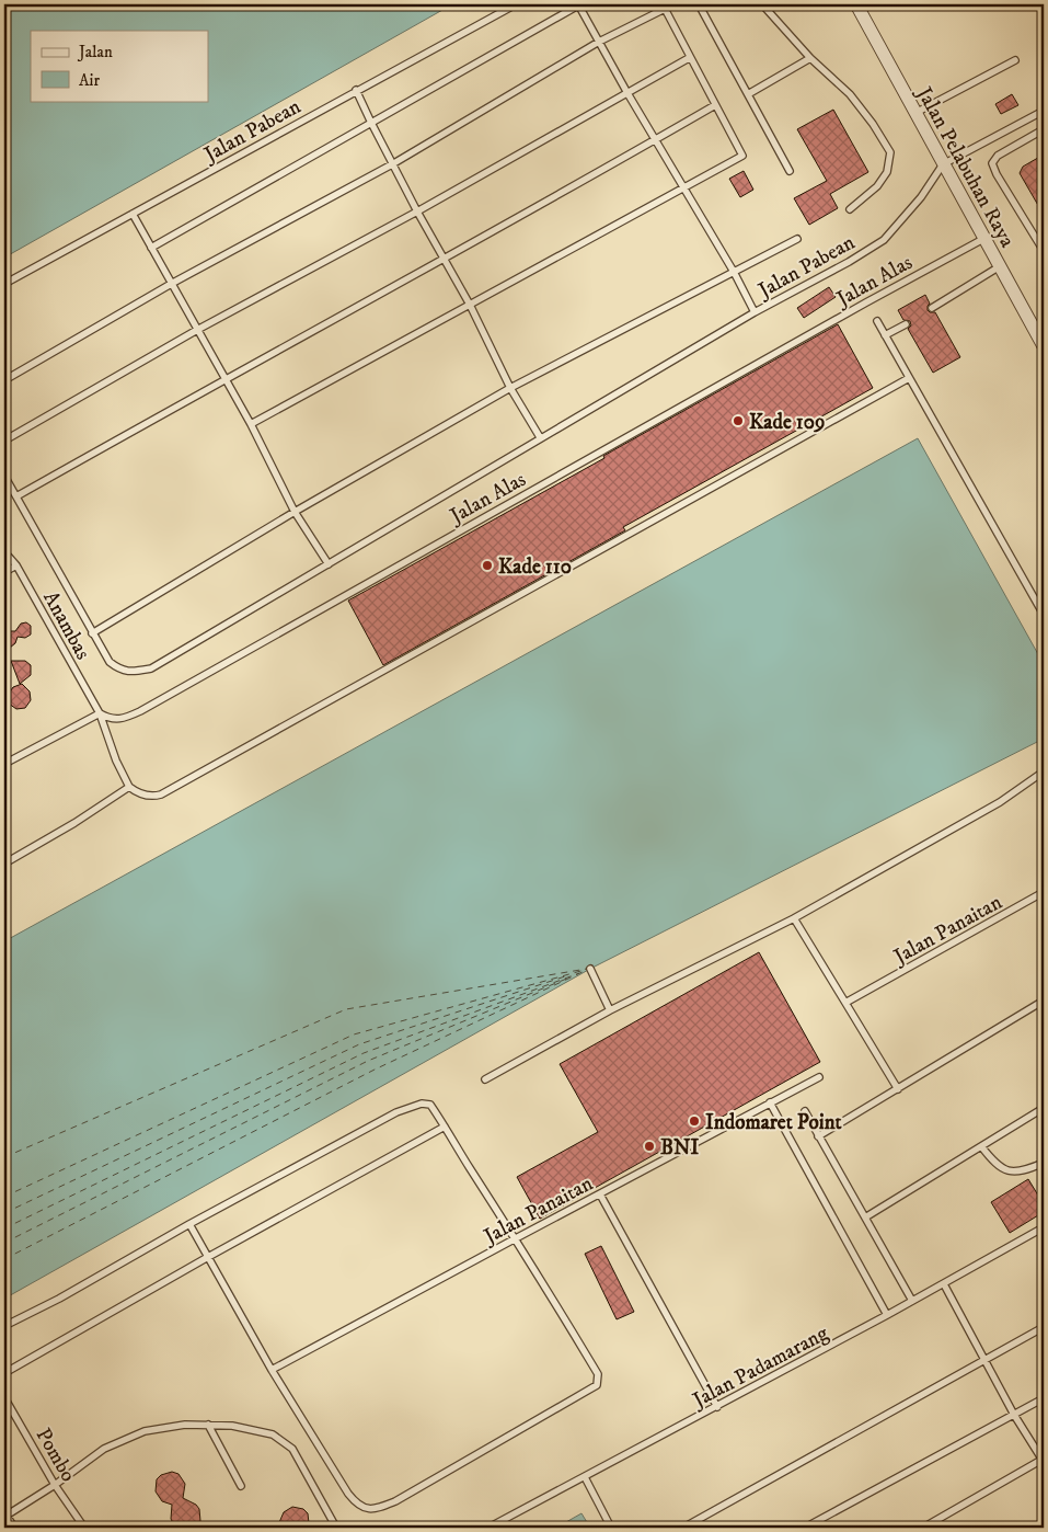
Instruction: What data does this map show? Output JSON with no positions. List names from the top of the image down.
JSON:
{
  "streets": {
    "street": ["Jalan Pelabuhan Raya"],
    "lane": [
      "Jalan Pabean",
      "Jalan Alas",
      "Anambas",
      "Jalan Panaitan",
      "Jalan Padamarang",
      "Pombo"
    ]
  },
  "crossings": [
    ["Jalan Pabean", "Jalan Pelabuhan Raya"],
    ["Jalan Pelabuhan Raya", "Jalan Alas"],
    ["Jalan Alas", "Anambas"]
  ],
  "places": [
    "Kade 109",
    "Kade 110",
    "Indomaret Point",
    "BNI"
  ],
  "legend": ["Jalan", "Air"]
}
